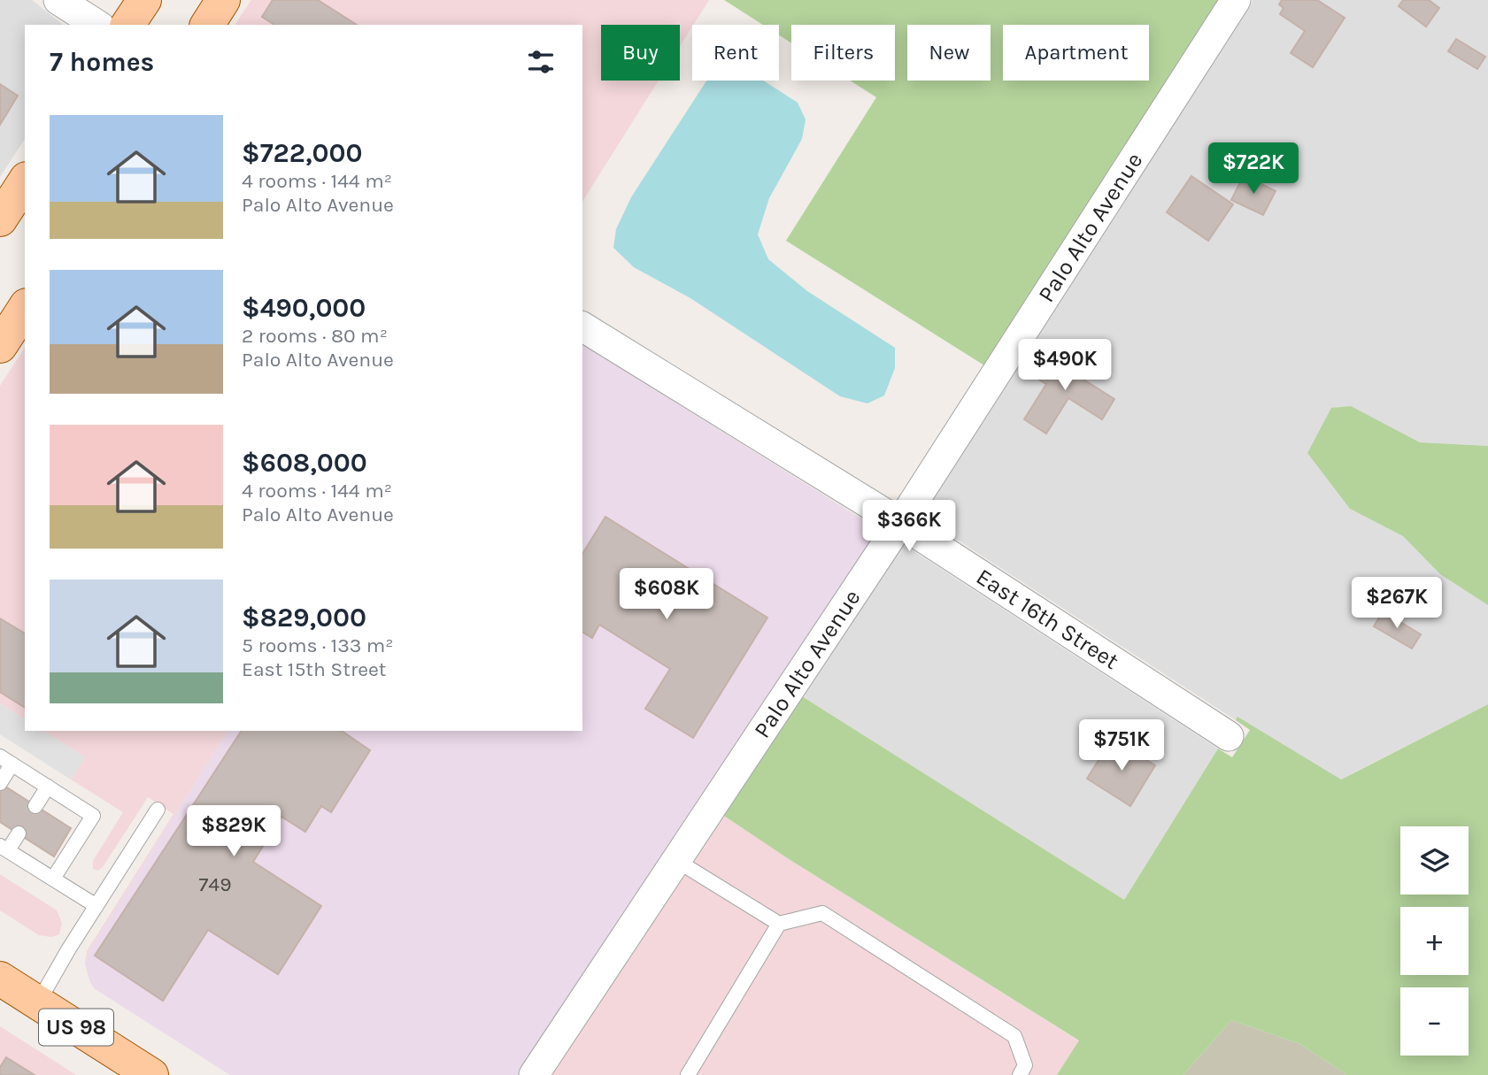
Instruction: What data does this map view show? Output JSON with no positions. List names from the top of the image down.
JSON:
{
  "streets": {
    "main road": ["US 98"],
    "street": ["Palo Alto Avenue", "East 16th Street"]
  },
  "crossings": [
    ["Palo Alto Avenue", "East 16th Street"]
  ],
  "house_numbers": ["749"],
  "page": {
    "chip": [
      "Buy",
      "Rent",
      "Filters",
      "New",
      "Apartment"
    ],
    "heading": "7 homes",
    "list": [
      {
        "name": "$722,000",
        "note": "4 rooms · 144 m² · Palo Alto Avenue"
      },
      {
        "name": "$490,000",
        "note": "2 rooms · 80 m² · Palo Alto Avenue"
      },
      {
        "name": "$608,000",
        "note": "4 rooms · 144 m² · Palo Alto Avenue"
      },
      {
        "name": "$829,000",
        "note": "5 rooms · 133 m² · East 15th Street"
      }
    ],
    "price": [
      "$722K",
      "$490K",
      "$366K",
      "$608K",
      "$267K",
      "$751K",
      "$829K"
    ],
    "map_buttons": ["+", "−"]
  }
}
